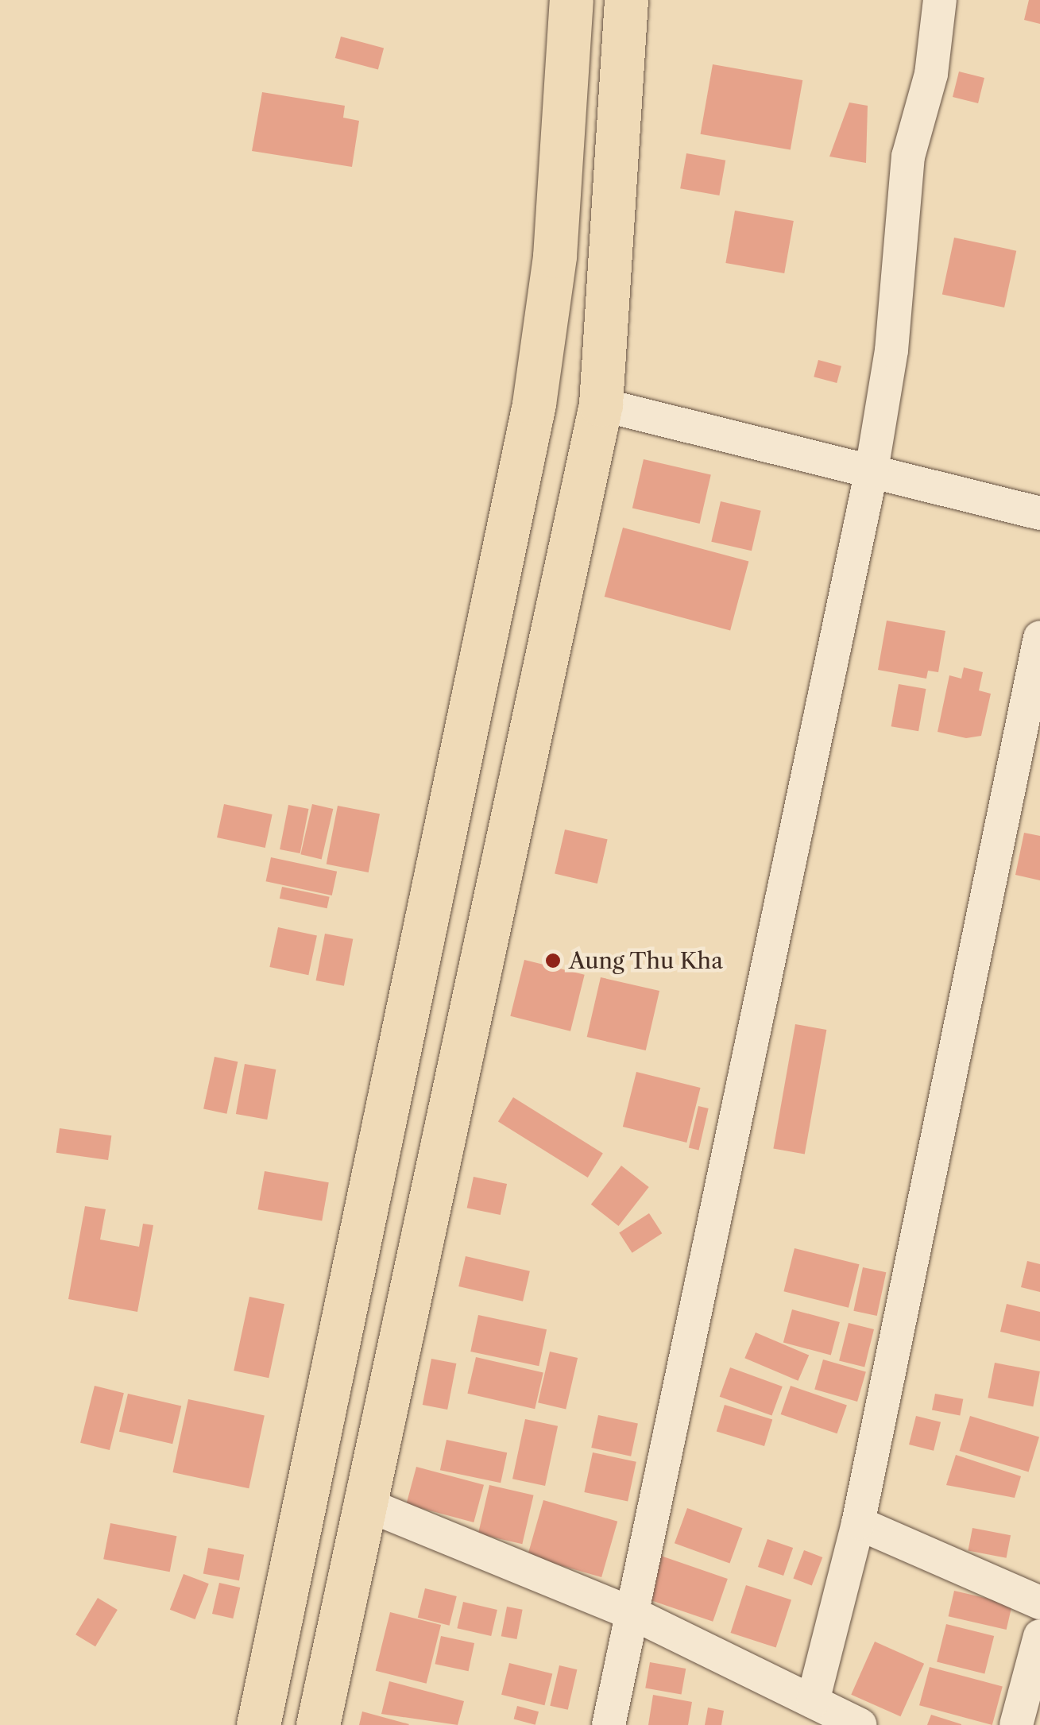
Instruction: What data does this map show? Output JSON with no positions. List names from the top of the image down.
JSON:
{
  "places": ["Aung Thu Kha"]
}
